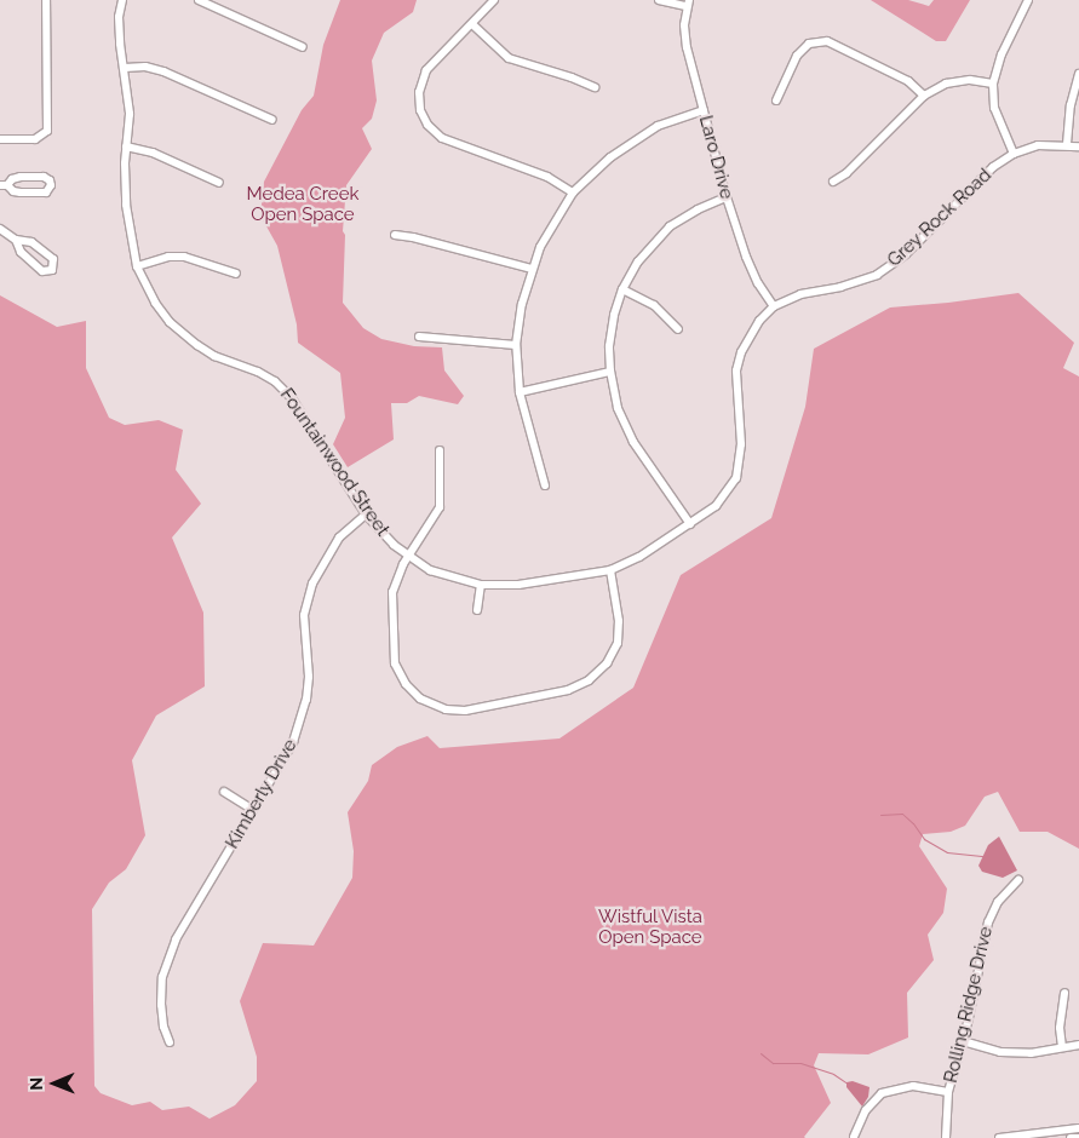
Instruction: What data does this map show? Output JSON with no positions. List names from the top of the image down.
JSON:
{
  "streets": {
    "street": [
      "Laro Drive",
      "Grey Rock Road",
      "Fountainwood Street",
      "Kimberly Drive",
      "Rolling Ridge Drive"
    ]
  },
  "crossings": [
    ["Laro Drive", "Grey Rock Road"],
    ["Grey Rock Road", "Fountainwood Street"],
    ["Fountainwood Street", "Kimberly Drive"]
  ],
  "parks": ["Medea Creek Open Space", "Wistful Vista Open Space"],
  "north": "left"
}
